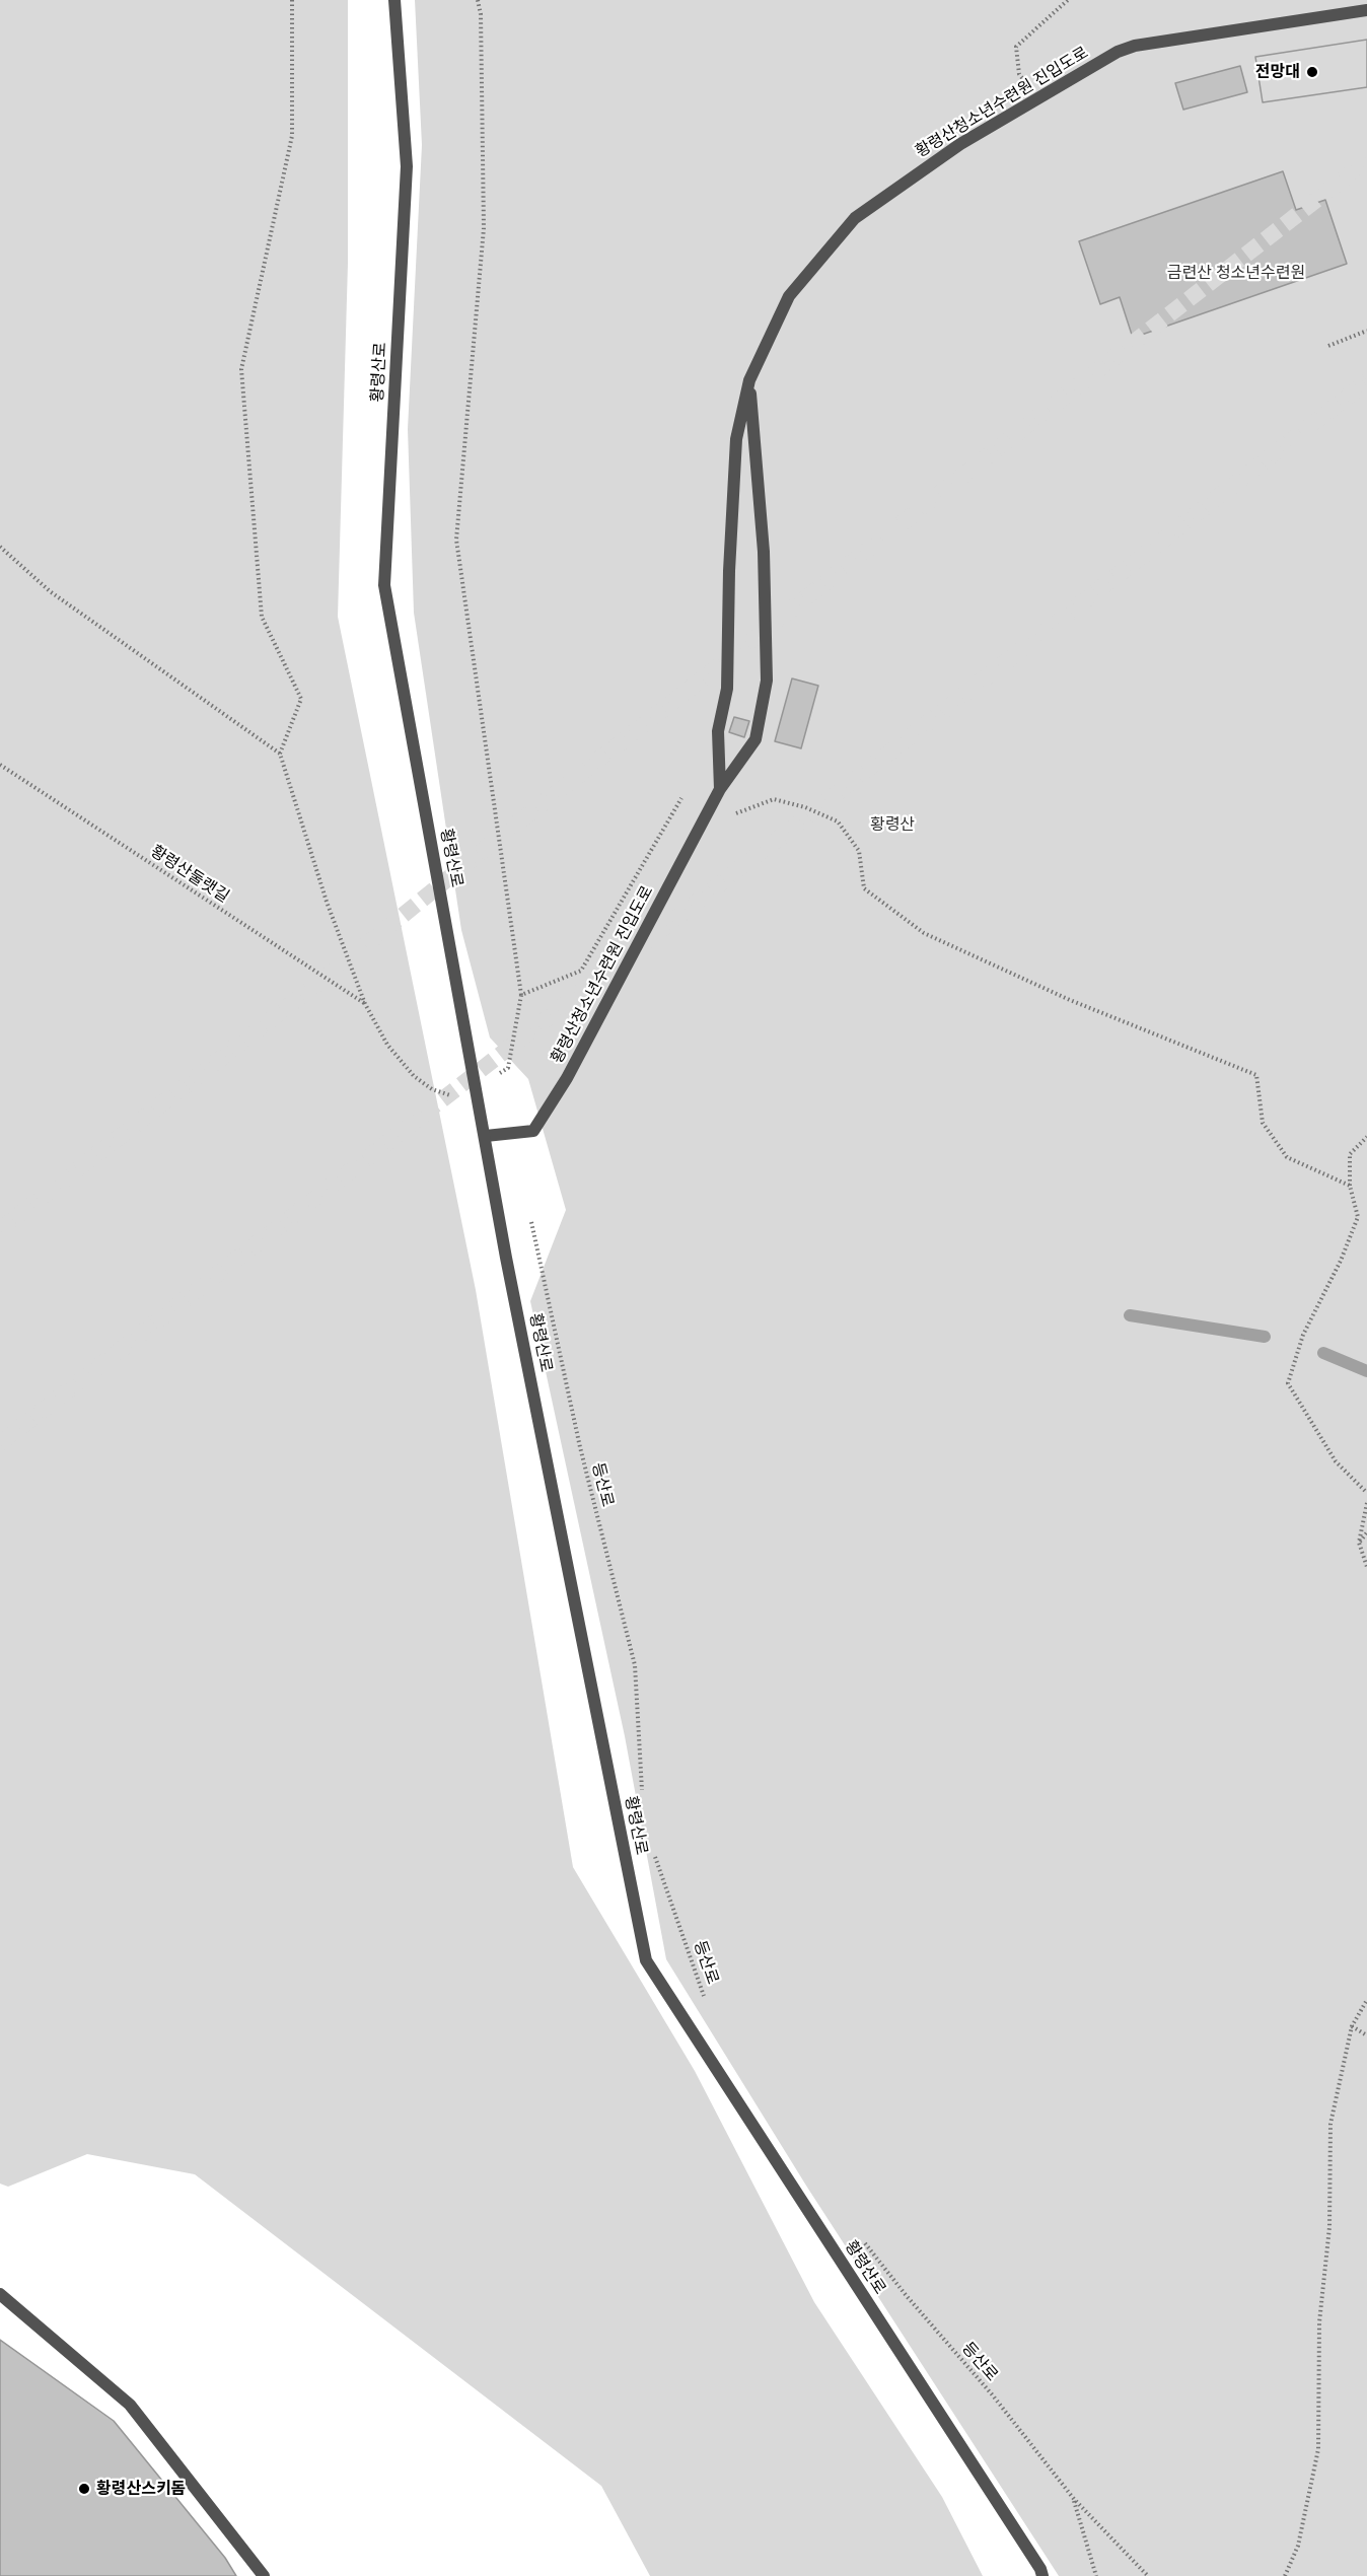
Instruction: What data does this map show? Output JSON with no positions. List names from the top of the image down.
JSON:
{
  "streets": {
    "street": ["황령산청소년수련원 진입도로", "황령산로"],
    "path": ["황령산둘랫길", "등산로"]
  },
  "crossings": [
    ["황령산청소년수련원 진입도로", "황령산로"]
  ],
  "parks": ["금련산 청소년수련원", "황령산"],
  "places": ["전망대", "황령산스키돔"]
}
